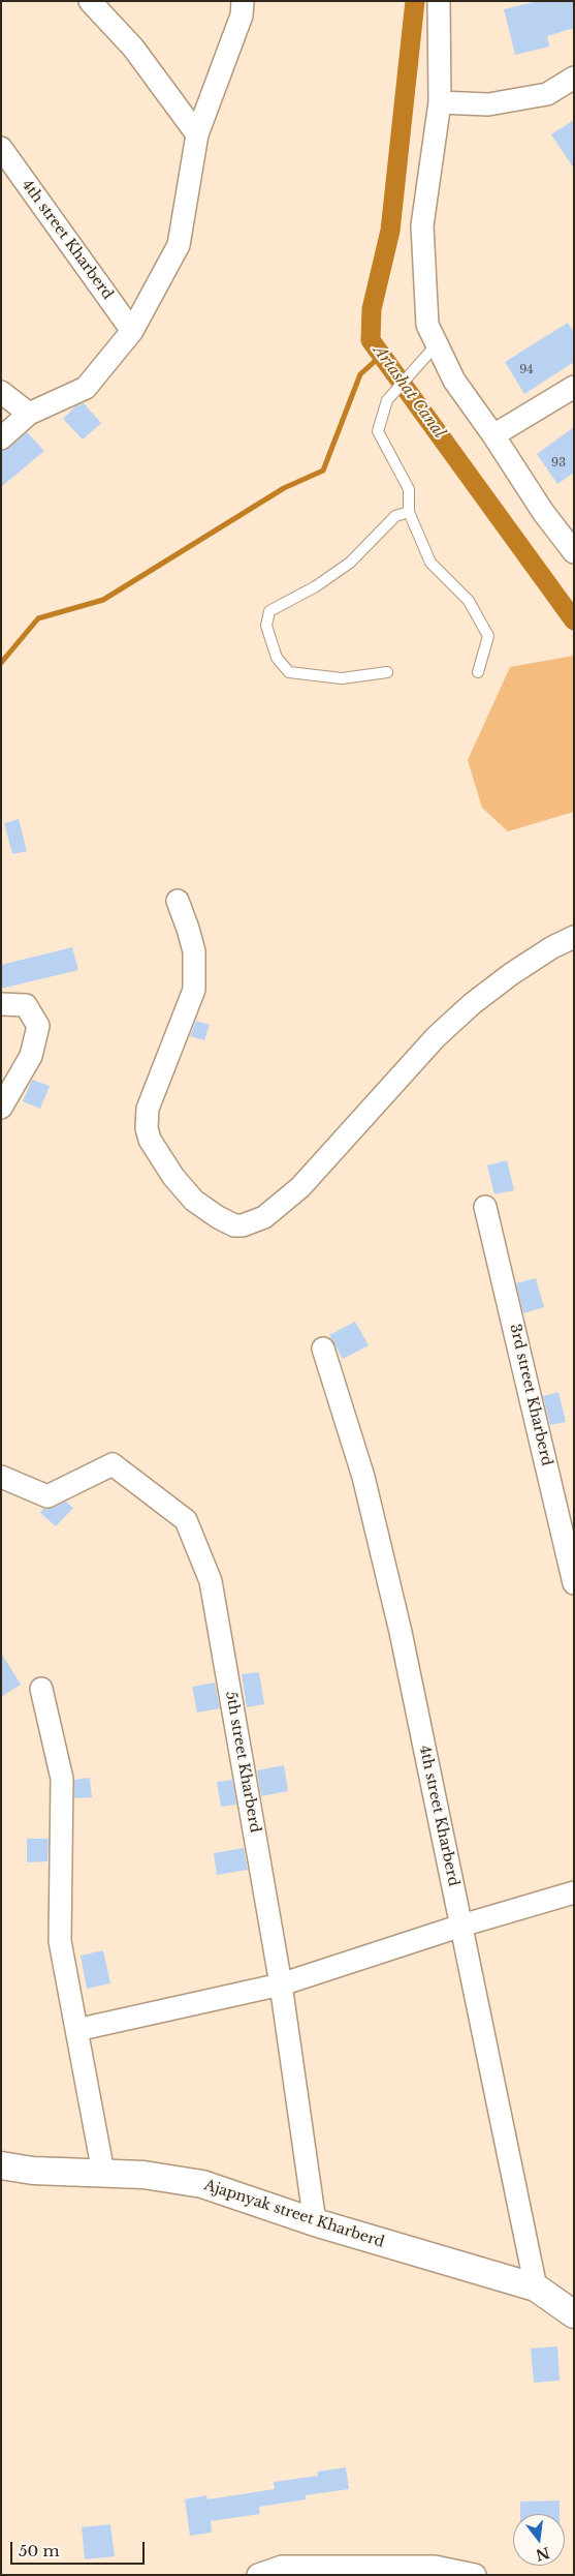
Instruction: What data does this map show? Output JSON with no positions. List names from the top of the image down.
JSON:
{
  "streets": {
    "street": [
      "4th street Kharberd",
      "3rd street Kharberd",
      "5th street Kharberd",
      "Ajapnyak street Kharberd"
    ]
  },
  "crossings": [
    ["4th street Kharberd", "Ajapnyak street Kharberd"],
    ["5th street Kharberd", "Ajapnyak street Kharberd"]
  ],
  "water": ["Artashat Canal"],
  "house_numbers": ["94", "93"],
  "scale_bar": "50 m",
  "north": "bottom"
}
